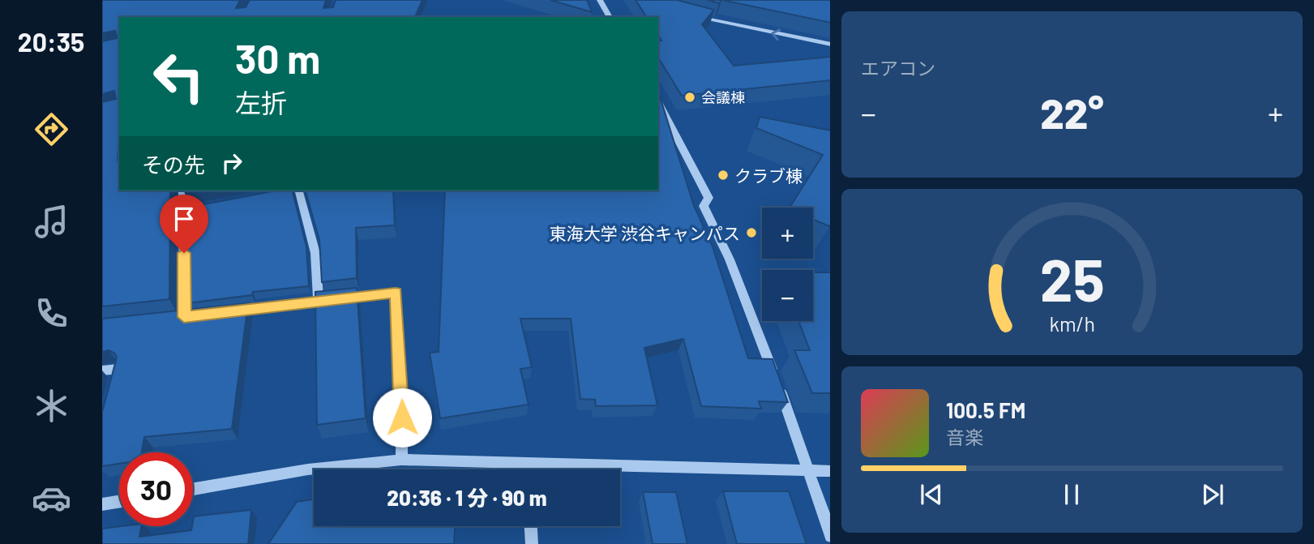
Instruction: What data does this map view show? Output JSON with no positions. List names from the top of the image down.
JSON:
{
  "places": ["会議棟", "クラブ棟", "東海大学 渋谷キャンパス"],
  "page": {
    "tabs": "20:35",
    "tile": "エアコン",
    "turn": ["30 m", "左折"],
    "heat": ["−", "22°", "+"],
    "then": "その先",
    "map_buttons": ["+", "−"],
    "song": ["100.5 FM", "音楽"],
    "limit": "30",
    "trip": "20:36 · 1 分 · 90 m",
    "gauge": ["25", "km/h"]
  }
}
